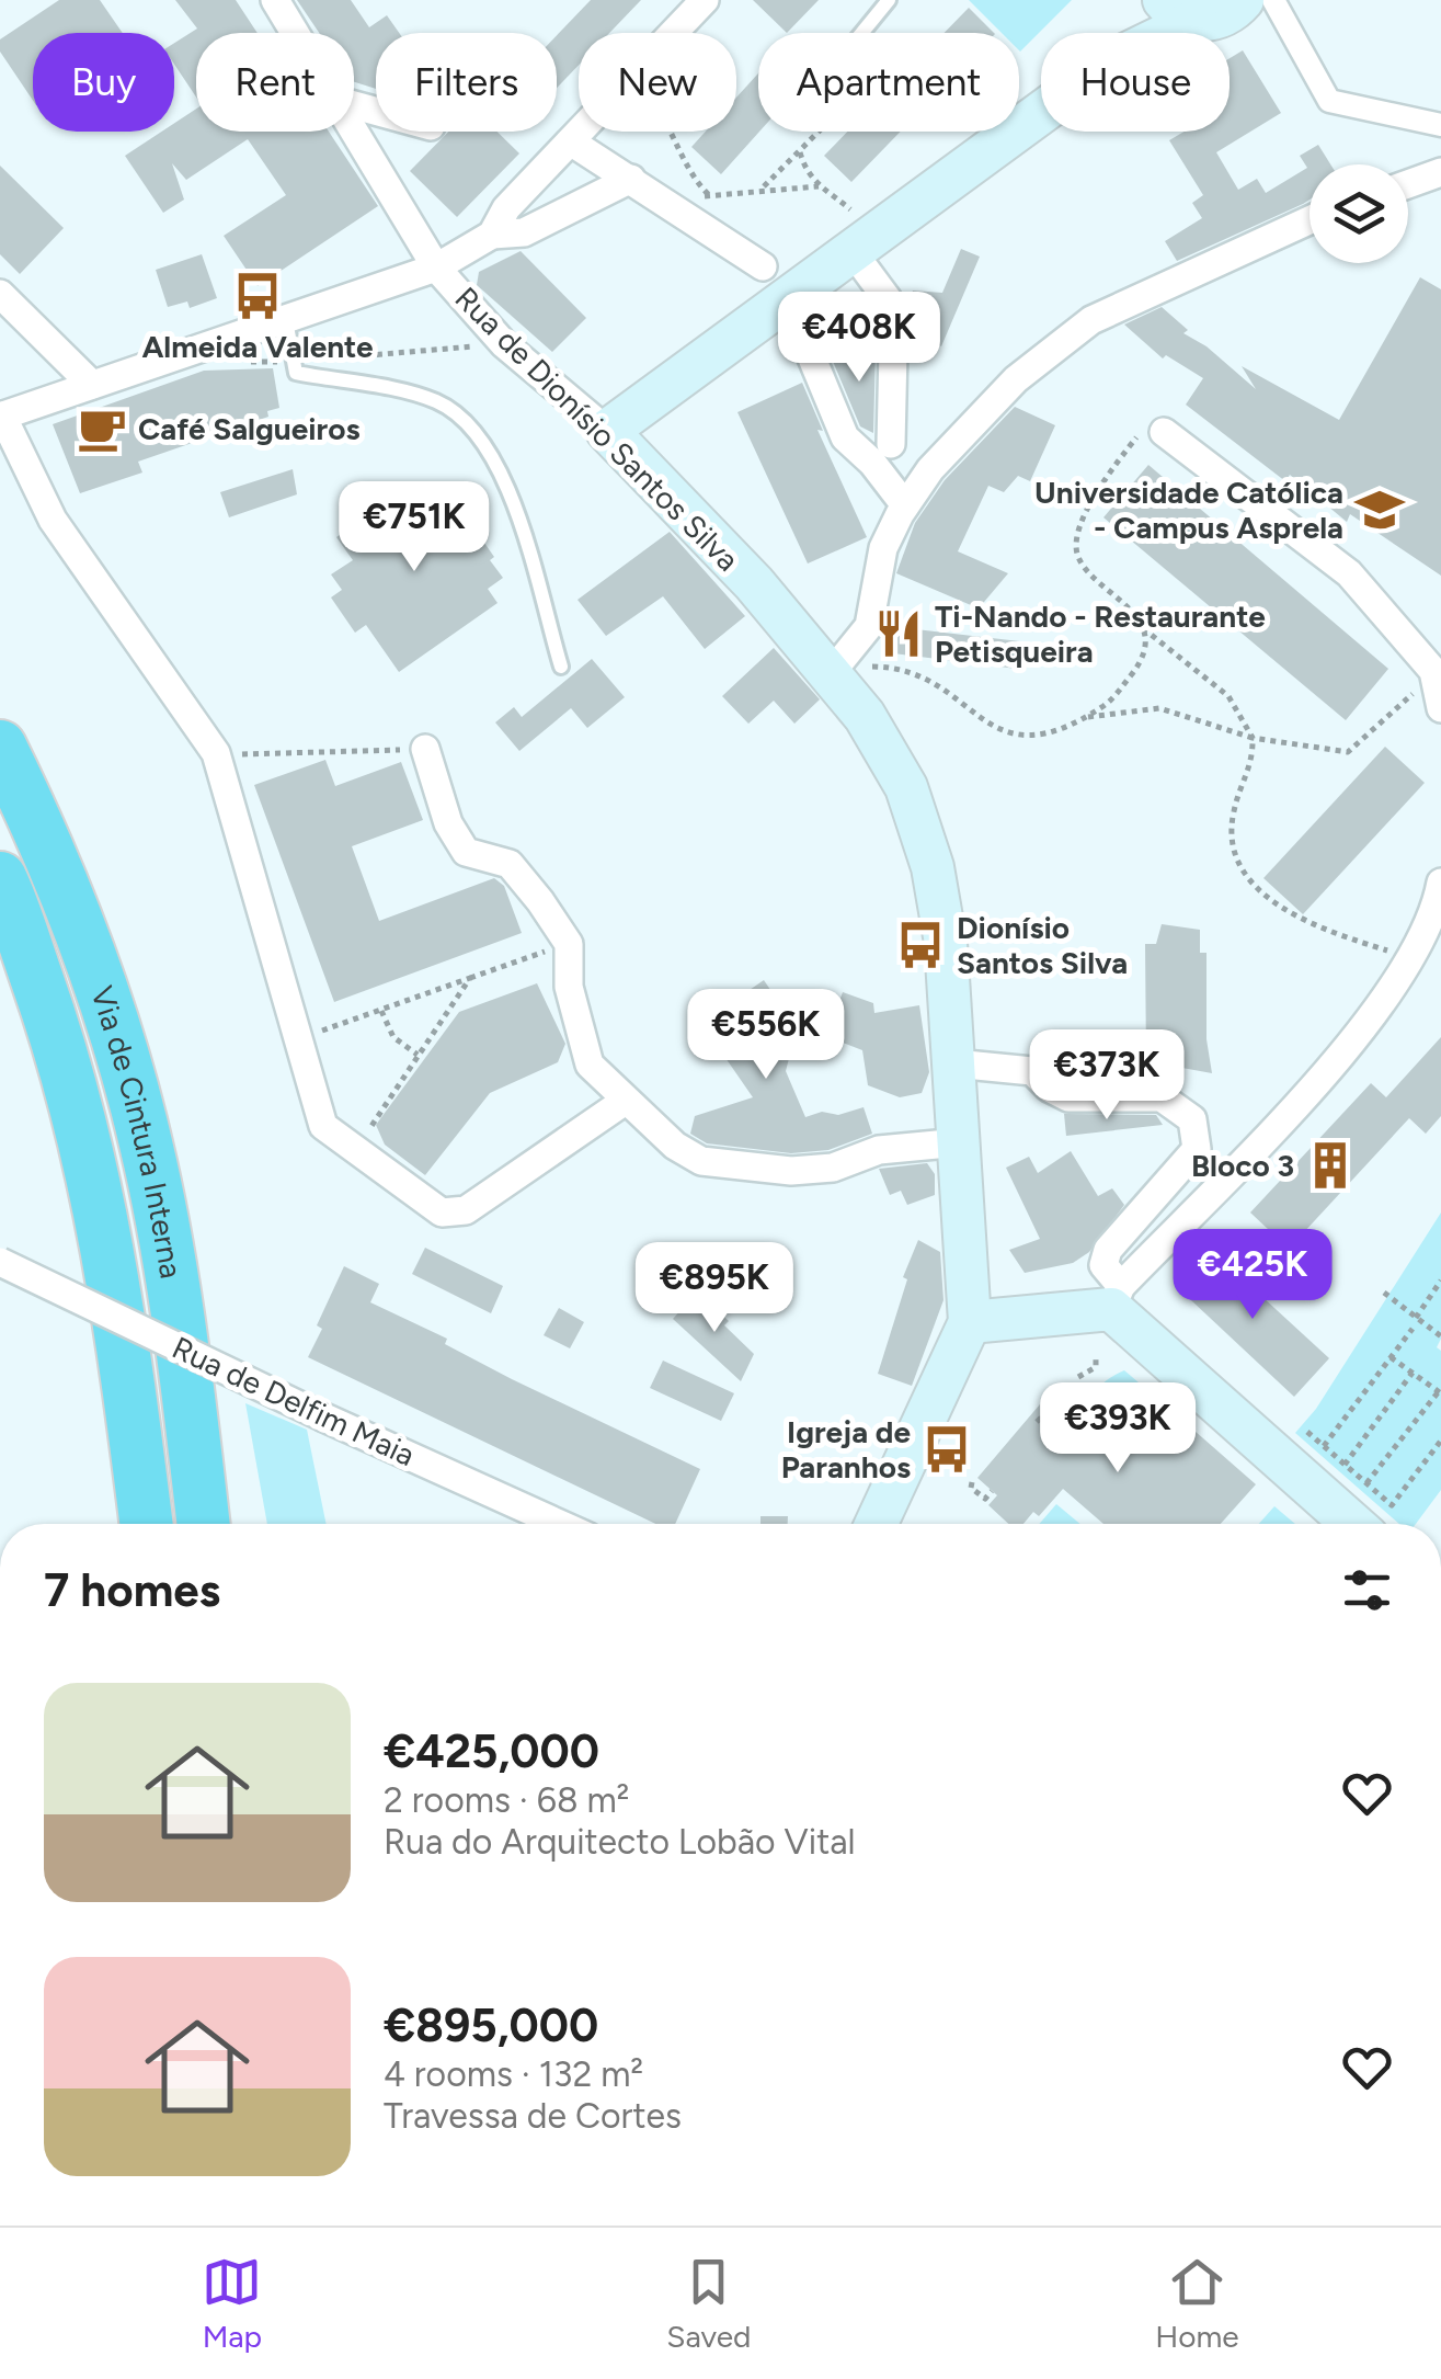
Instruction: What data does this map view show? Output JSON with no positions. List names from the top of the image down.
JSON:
{
  "streets": {
    "highway": ["Via de Cintura Interna"],
    "main road": ["Rua de Dionísio Santos Silva"],
    "street": ["Rua de Delfim Maia"]
  },
  "places": {
    "bus stop": ["Almeida Valente", "Dionísio Santos Silva", "Igreja de Paranhos"],
    "cafe": ["Café Salgueiros"],
    "school or university": ["Universidade Católica - Campus Asprela"],
    "restaurant": ["Ti-Nando - Restaurante Petisqueira"],
    "building": ["Bloco 3"]
  },
  "page": {
    "chip": [
      "Buy",
      "Rent",
      "Filters",
      "New",
      "Apartment",
      "House"
    ],
    "price": [
      "€408K",
      "€751K",
      "€556K",
      "€373K",
      "€425K",
      "€895K",
      "€393K"
    ],
    "heading": "7 homes",
    "list": [
      {
        "name": "€425,000",
        "note": "2 rooms · 68 m² · Rua do Arquitecto Lobão Vital"
      },
      {
        "name": "€895,000",
        "note": "4 rooms · 132 m² · Travessa de Cortes"
      }
    ],
    "tabs": ["Map", "Saved", "Home"]
  }
}
